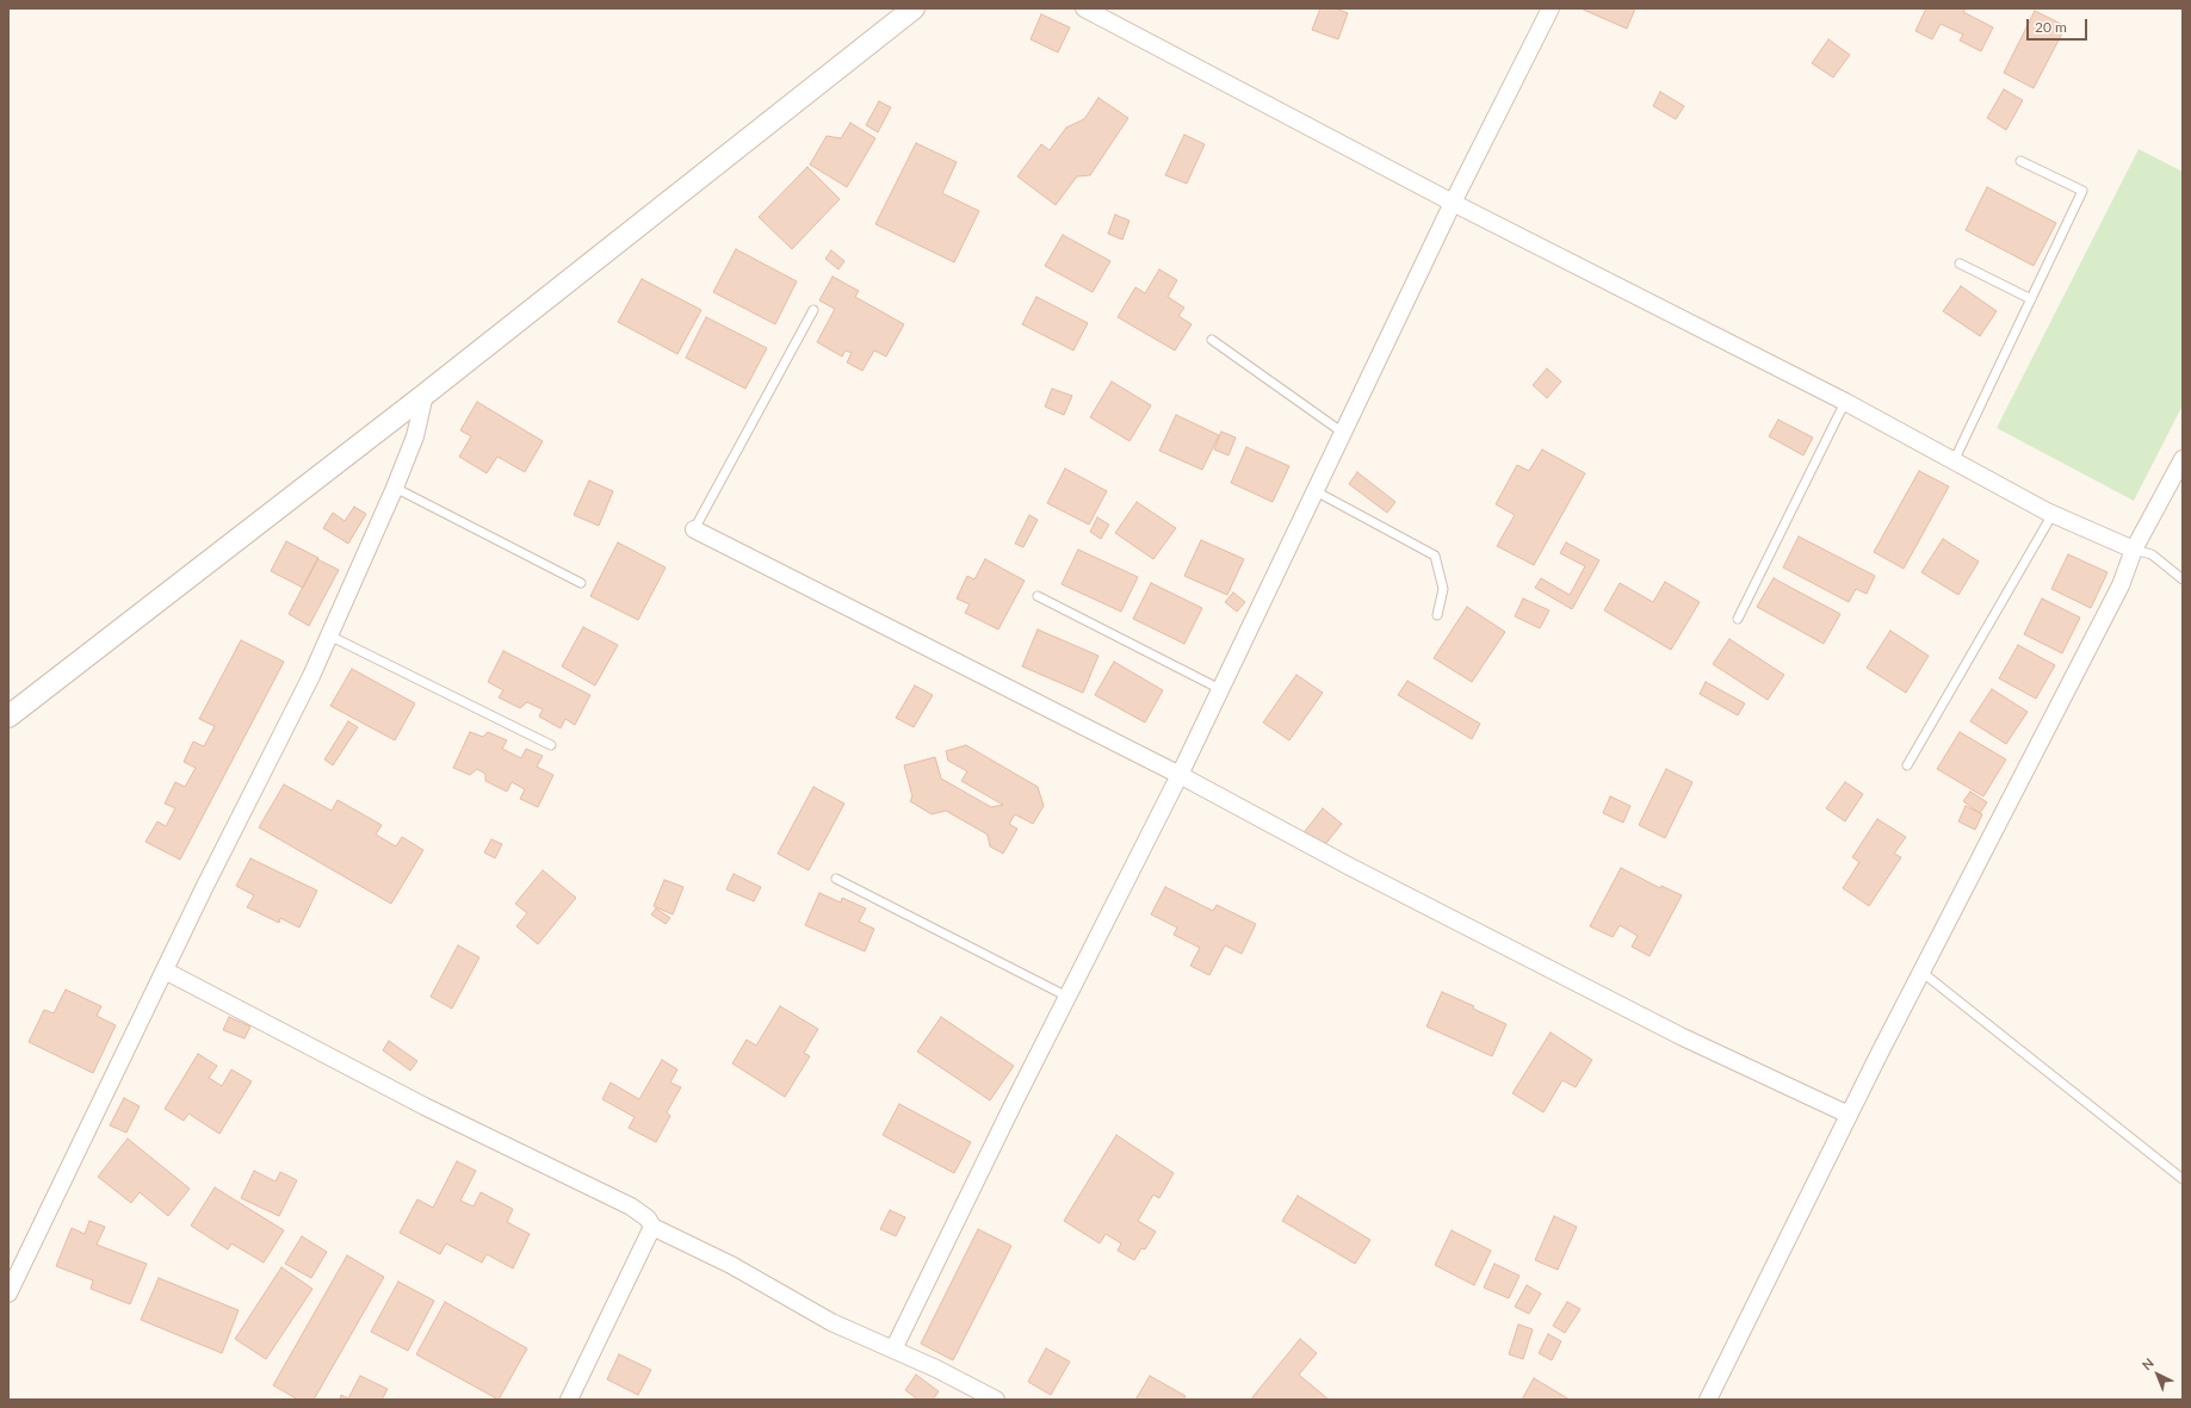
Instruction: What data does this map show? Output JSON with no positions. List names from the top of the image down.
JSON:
{
  "scale_bar": "20 m",
  "north": "top left"
}
